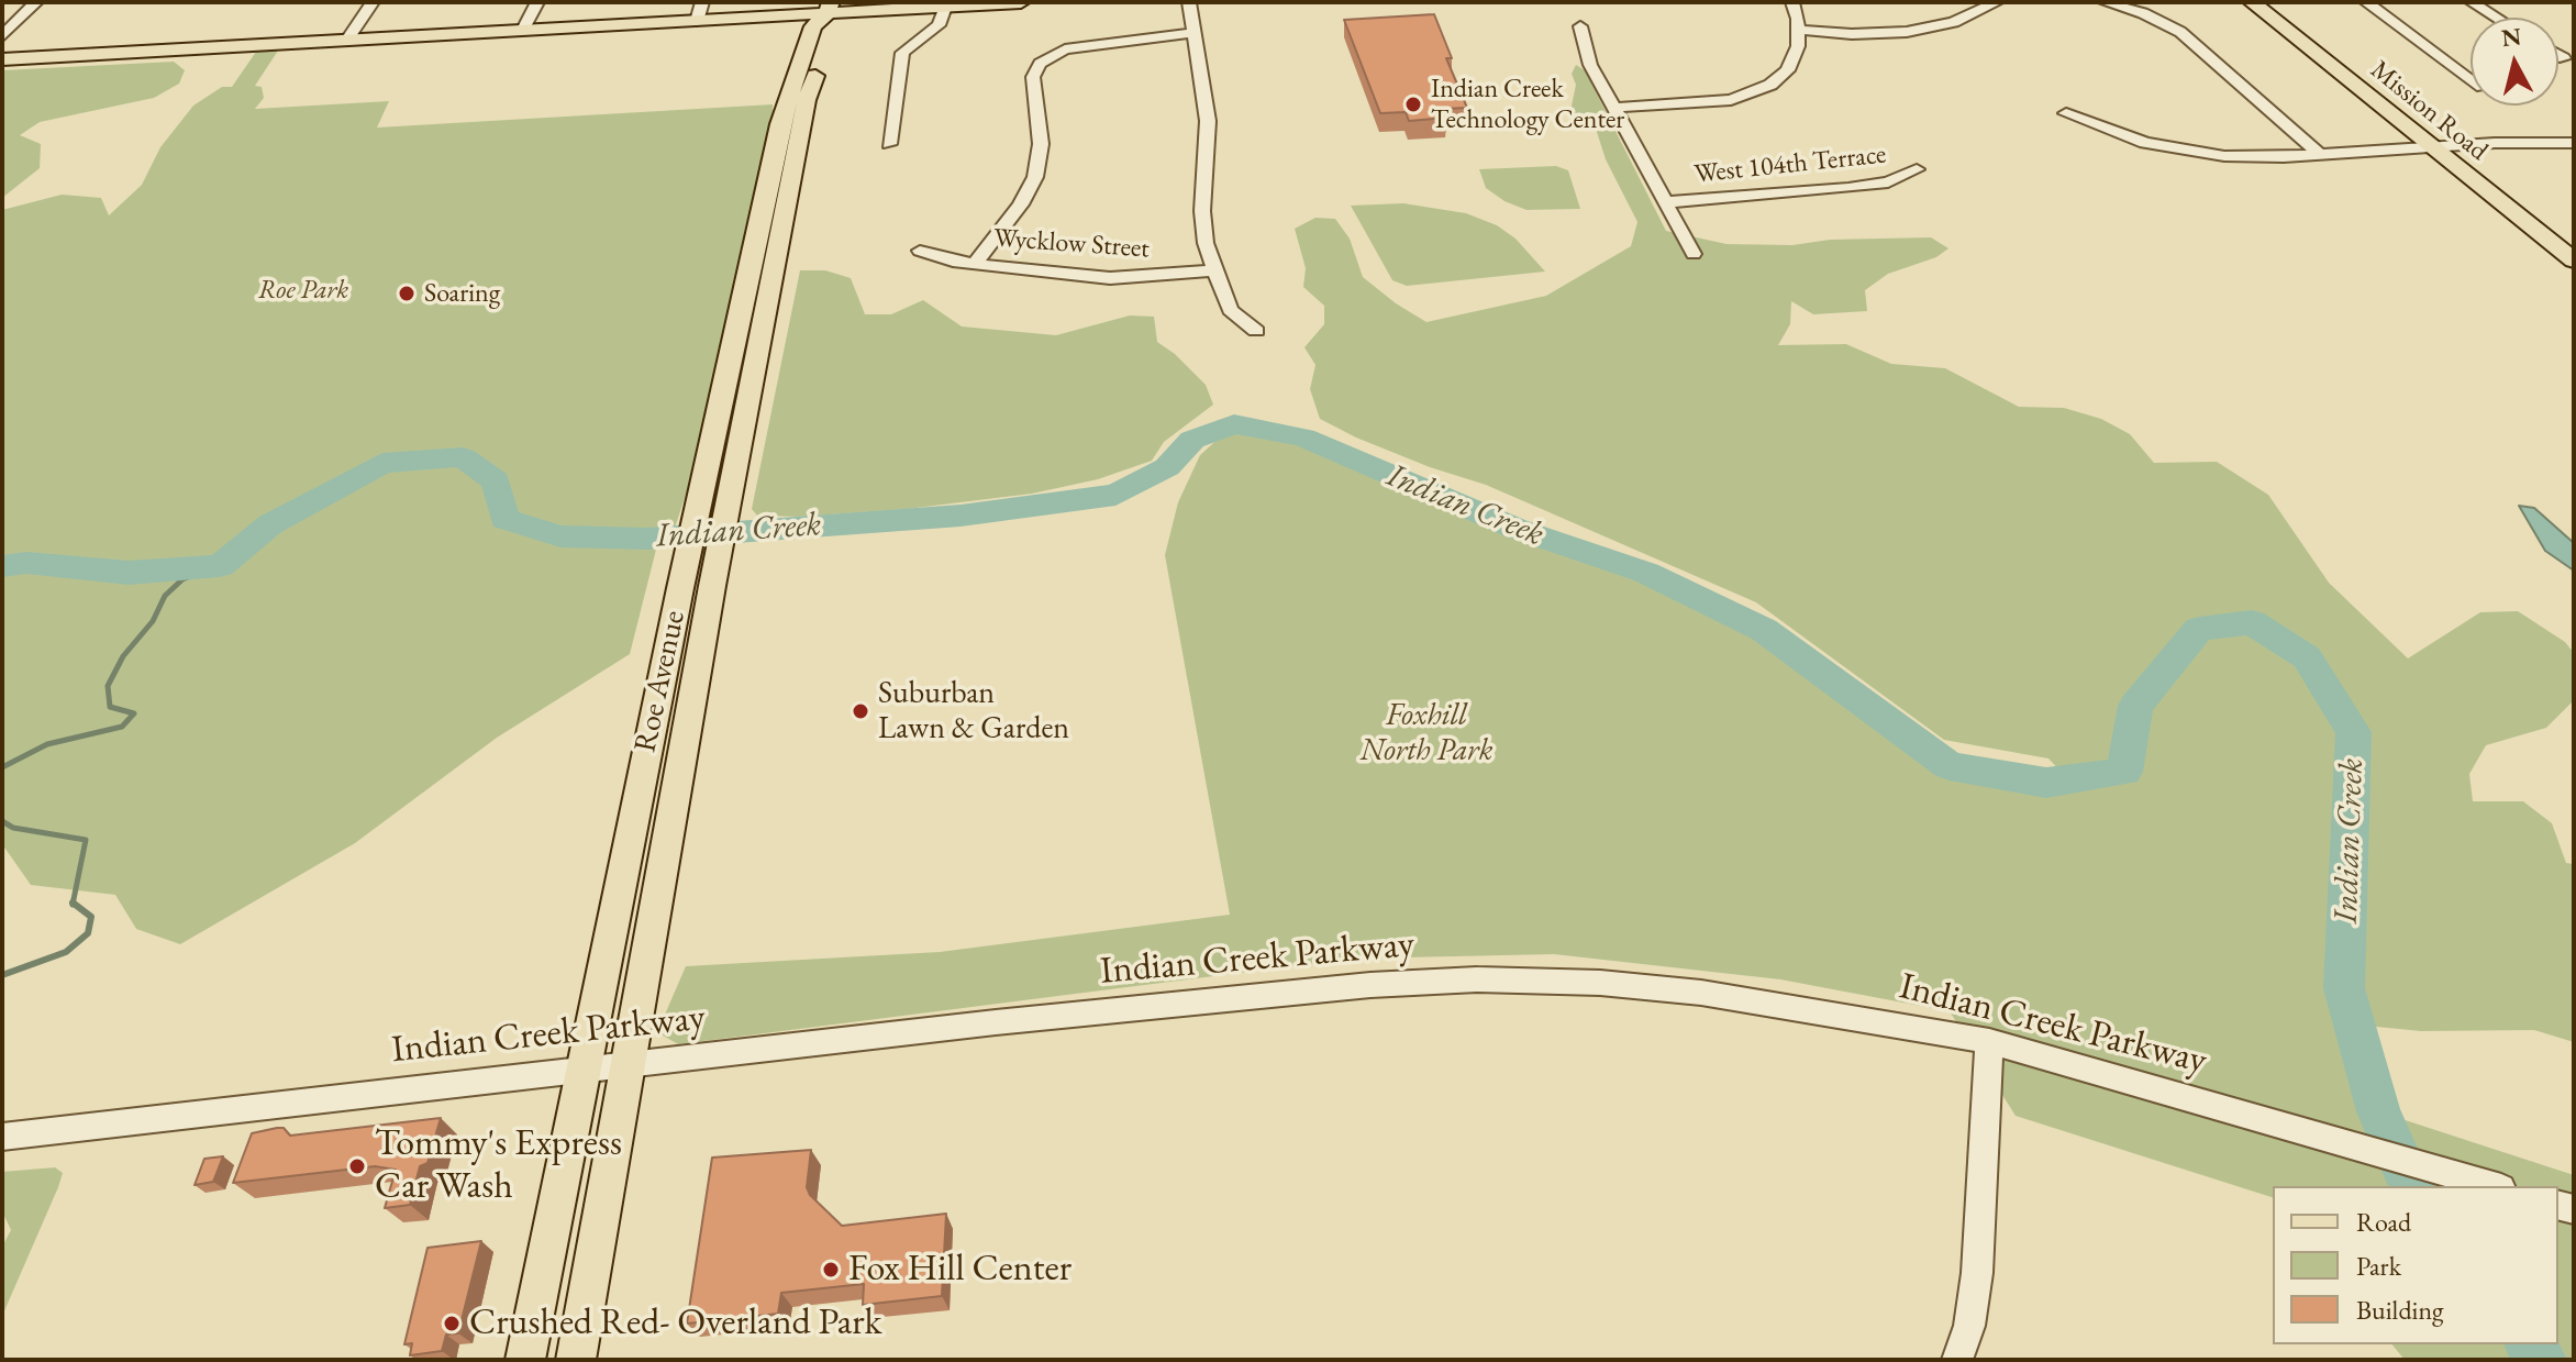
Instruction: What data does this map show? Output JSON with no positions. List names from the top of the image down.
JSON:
{
  "streets": {
    "main road": ["Mission Road", "Roe Avenue"],
    "street": ["West 104th Terrace", "Wycklow Street", "Indian Creek Parkway"]
  },
  "crossings": [
    ["Roe Avenue", "Indian Creek Parkway"]
  ],
  "water": ["Indian Creek"],
  "parks": ["Roe Park", "Foxhill North Park"],
  "places": [
    "Indian Creek Technology Center",
    "Soaring",
    "Suburban Lawn & Garden",
    "Tommy's Express Car Wash",
    "Fox Hill Center",
    "Crushed Red- Overland Park"
  ],
  "legend": ["Road", "Park", "Building"],
  "north": "top"
}
